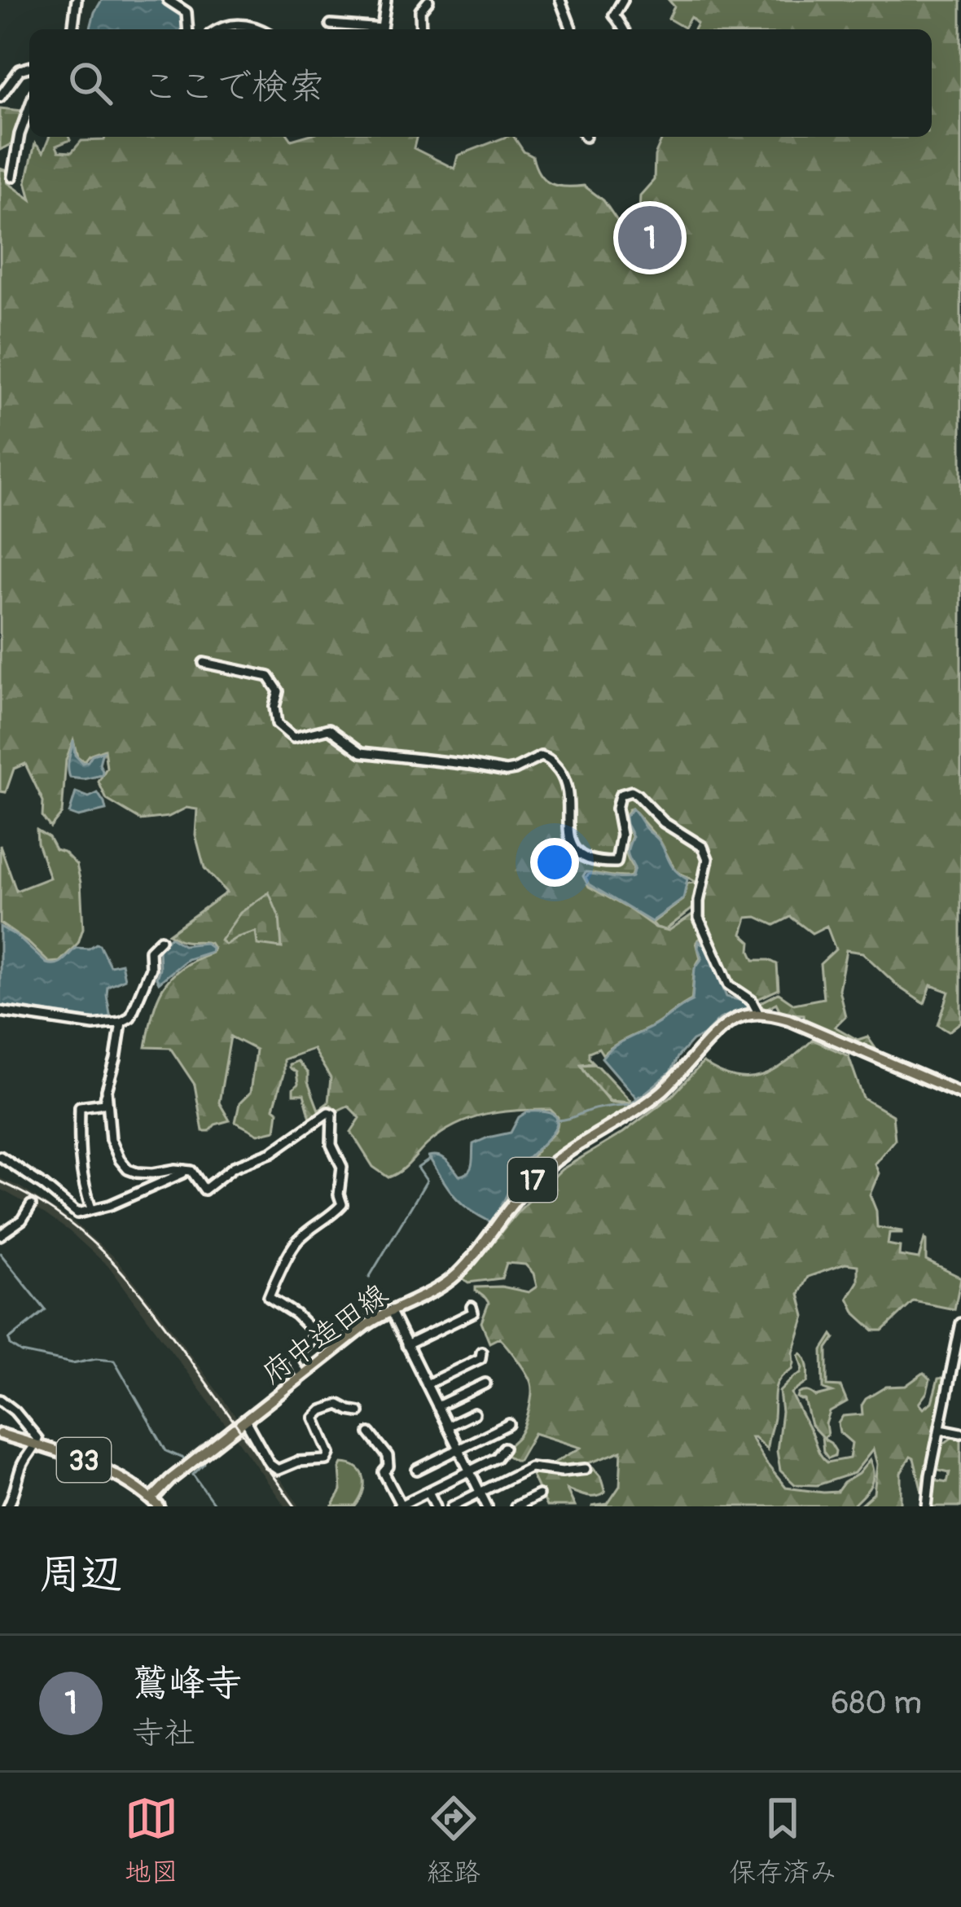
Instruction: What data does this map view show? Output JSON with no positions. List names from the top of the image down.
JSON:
{
  "streets": {
    "main road": ["17", "府中造田線", "33"]
  },
  "crossings": [
    ["府中造田線", "33"]
  ],
  "page": {
    "search": "ここで検索",
    "pins": "1",
    "heading": "周辺",
    "list": [
      {
        "mark": "1",
        "name": "鷲峰寺",
        "note": "寺社",
        "value": "680 m"
      }
    ],
    "nav": ["地図", "経路", "保存済み"]
  }
}
